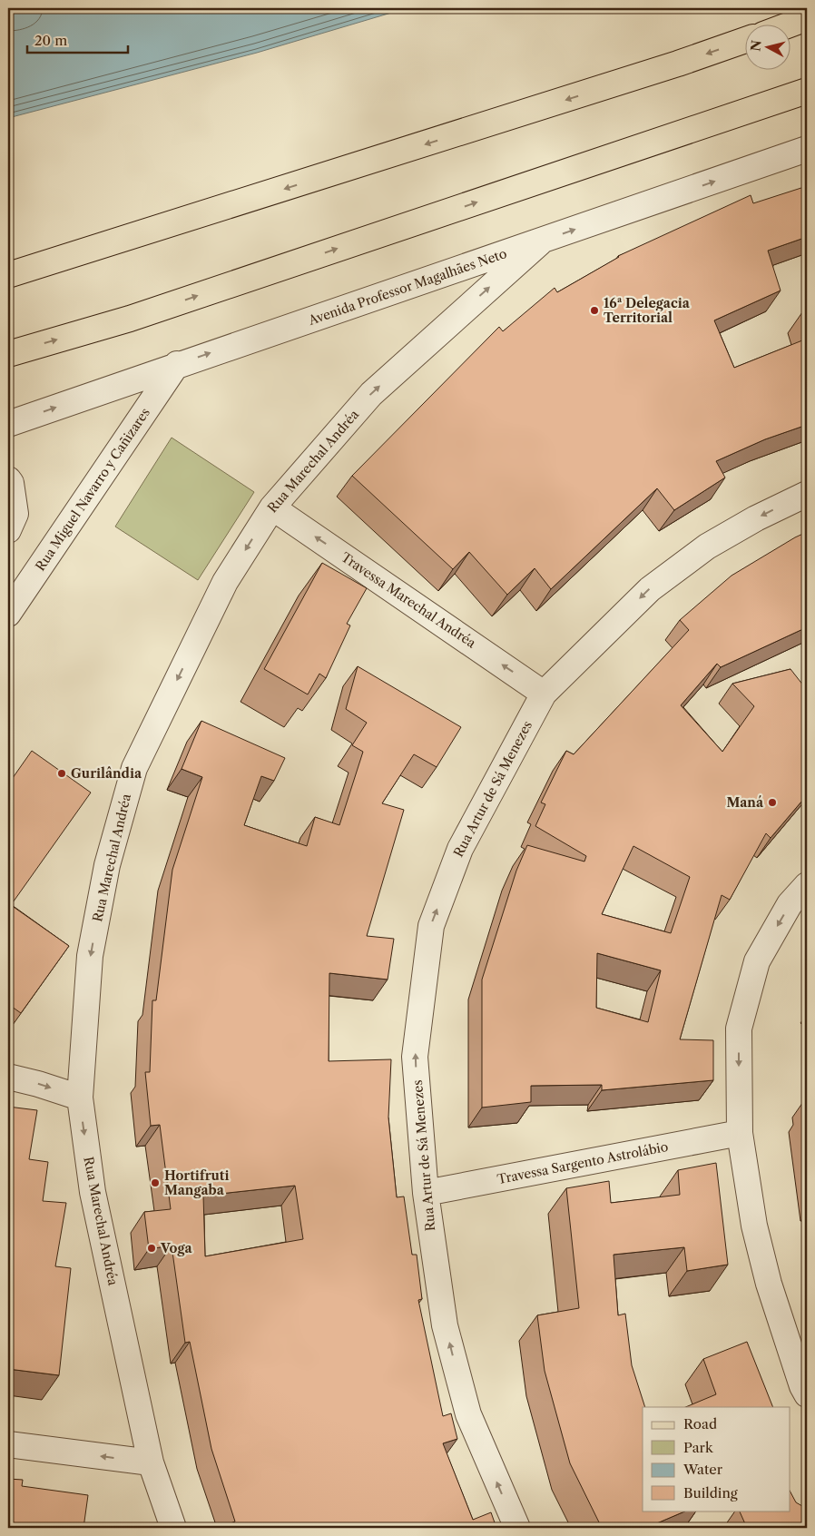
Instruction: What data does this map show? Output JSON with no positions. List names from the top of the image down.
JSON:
{
  "streets": {
    "street": [
      "Avenida Professor Magalhães Neto",
      "Rua Marechal Andréa",
      "Rua Miguel Navarro y Cañizares",
      "Travessa Marechal Andréa",
      "Rua Artur de Sá Menezes",
      "Travessa Sargento Astrolábio"
    ]
  },
  "crossings": [
    ["Avenida Professor Magalhães Neto", "Rua Marechal Andréa"],
    ["Avenida Professor Magalhães Neto", "Rua Miguel Navarro y Cañizares"],
    ["Rua Marechal Andréa", "Travessa Marechal Andréa"],
    ["Travessa Marechal Andréa", "Rua Artur de Sá Menezes"],
    ["Rua Artur de Sá Menezes", "Travessa Sargento Astrolábio"]
  ],
  "one_way": ["Avenida Professor Magalhães Neto", "Travessa Marechal Andréa"],
  "places": [
    "16ª Delegacia Territorial",
    "Gurilândia",
    "Maná",
    "Hortifruti Mangaba",
    "Voga"
  ],
  "legend": [
    "Road",
    "Park",
    "Water",
    "Building"
  ],
  "scale_bar": "20 m",
  "north": "left"
}
